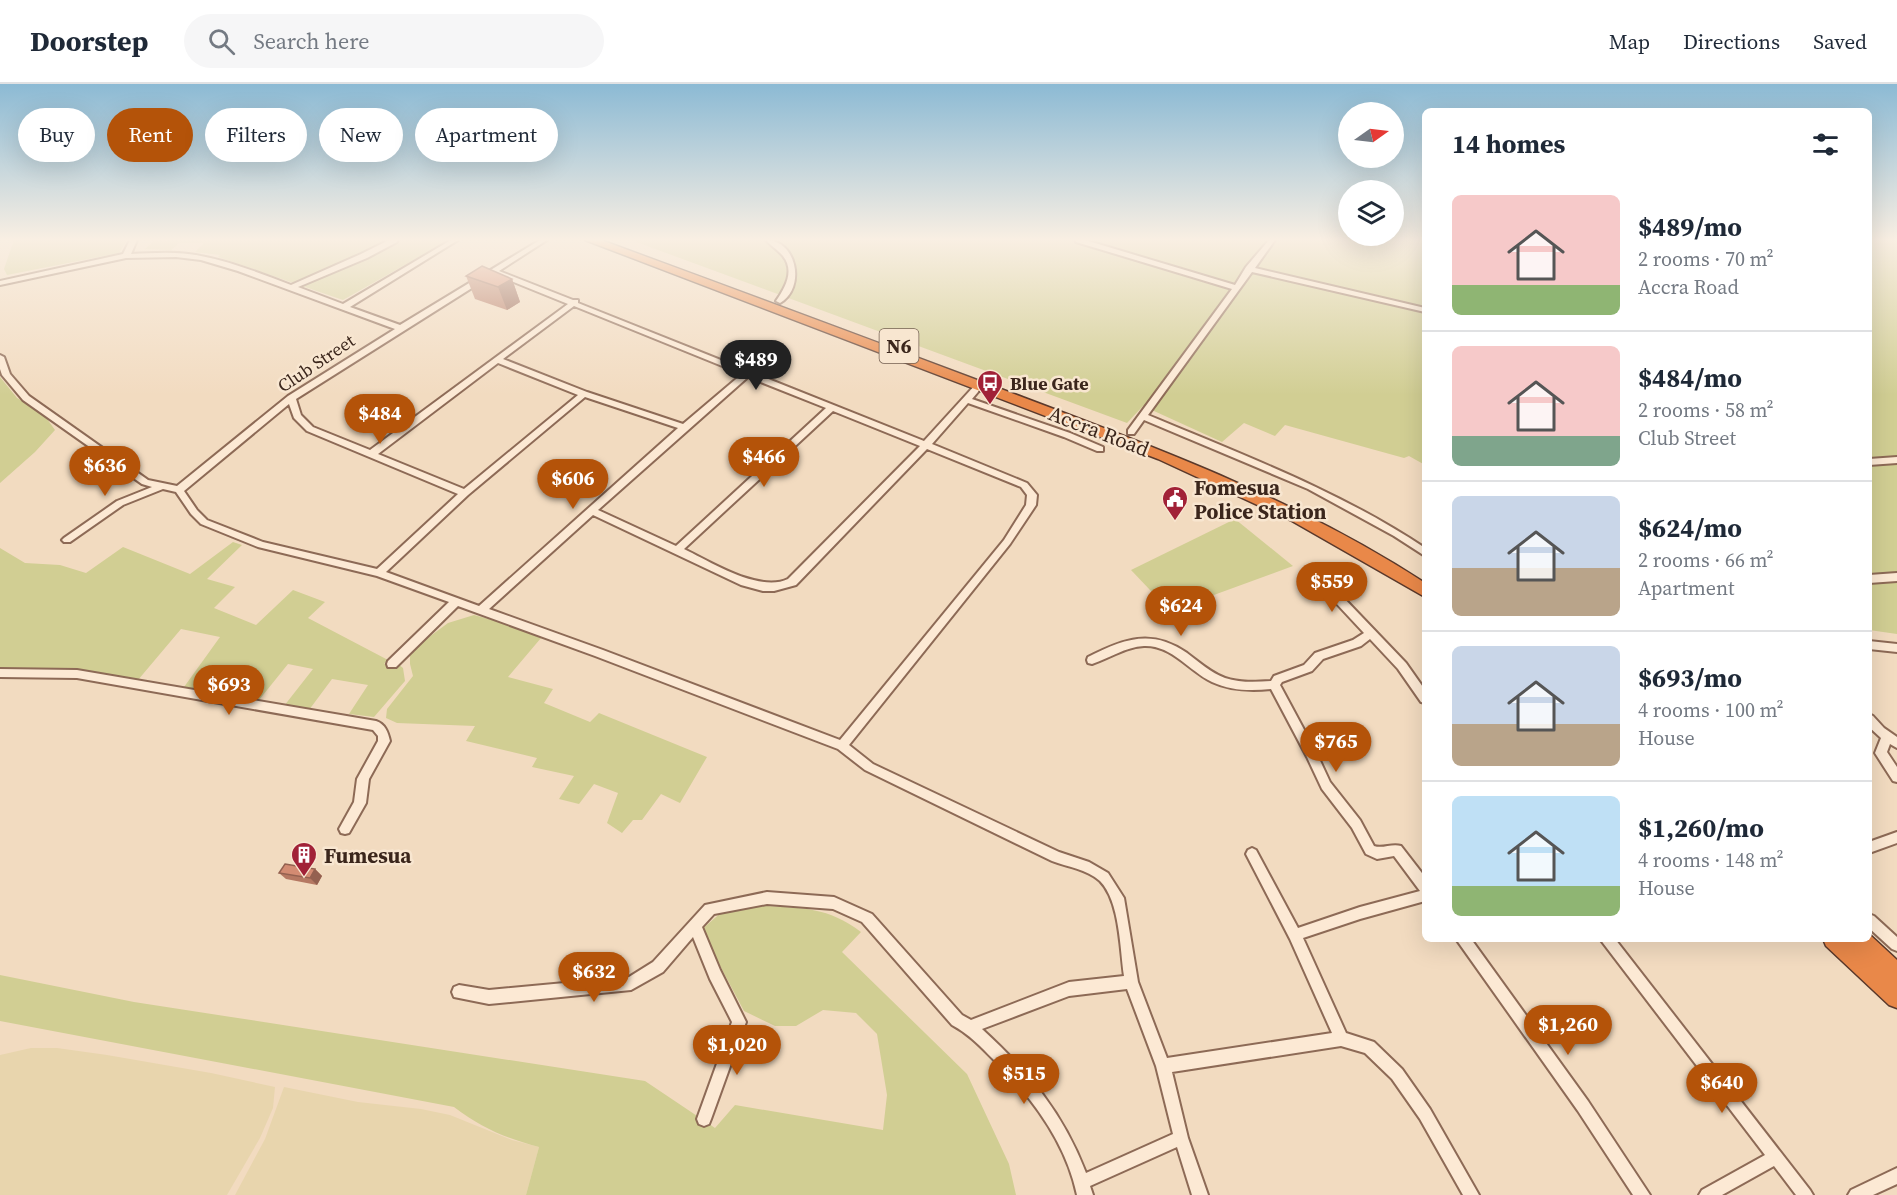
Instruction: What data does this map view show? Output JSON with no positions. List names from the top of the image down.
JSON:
{
  "streets": {
    "highway": ["N6", "Accra Road"],
    "street": ["Club Street"]
  },
  "places": {
    "bus stop": ["Blue Gate"],
    "public building": ["Fomesua Police Station"],
    "building": ["Fumesua"]
  },
  "north": "right",
  "page": {
    "header": "Doorstep",
    "search": "Search here",
    "nav": ["Map", "Directions", "Saved"],
    "chip": [
      "Buy",
      "Rent",
      "Filters",
      "New",
      "Apartment"
    ],
    "heading": "14 homes",
    "list": [
      {
        "name": "$489/mo",
        "note": "2 rooms · 70 m² · Accra Road"
      },
      {
        "name": "$484/mo",
        "note": "2 rooms · 58 m² · Club Street"
      },
      {
        "name": "$624/mo",
        "note": "2 rooms · 66 m² · Apartment"
      },
      {
        "name": "$693/mo",
        "note": "4 rooms · 100 m² · House"
      },
      {
        "name": "$1,260/mo",
        "note": "4 rooms · 148 m² · House"
      }
    ],
    "price": [
      "$489",
      "$484",
      "$466",
      "$636",
      "$606",
      "$559",
      "$624",
      "$693",
      "$765",
      "$632",
      "$1,260",
      "$1,020",
      "$515",
      "$640"
    ]
  }
}
